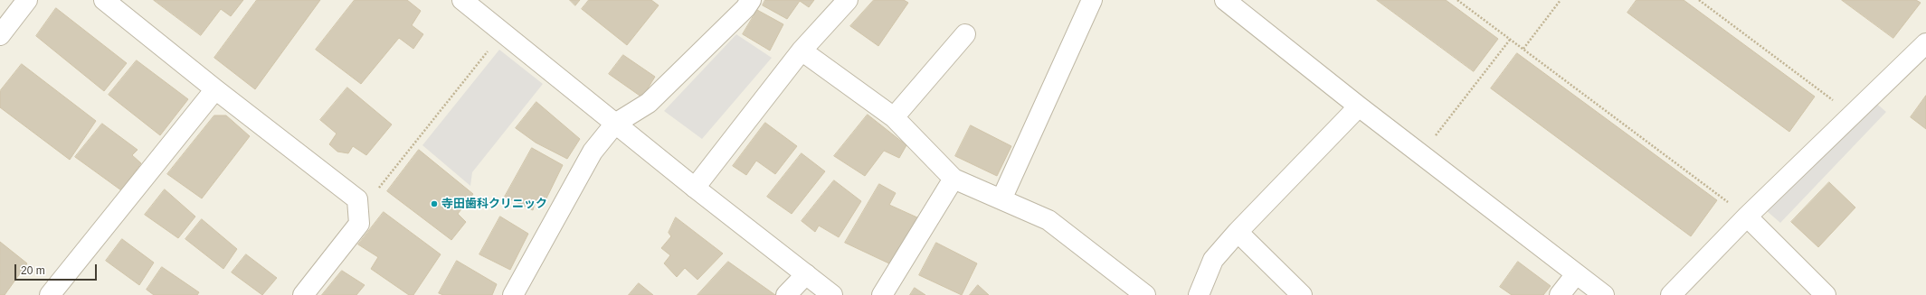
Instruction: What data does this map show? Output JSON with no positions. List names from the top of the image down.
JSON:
{
  "places": ["寺田歯科クリニック"],
  "scale_bar": "20 m"
}
